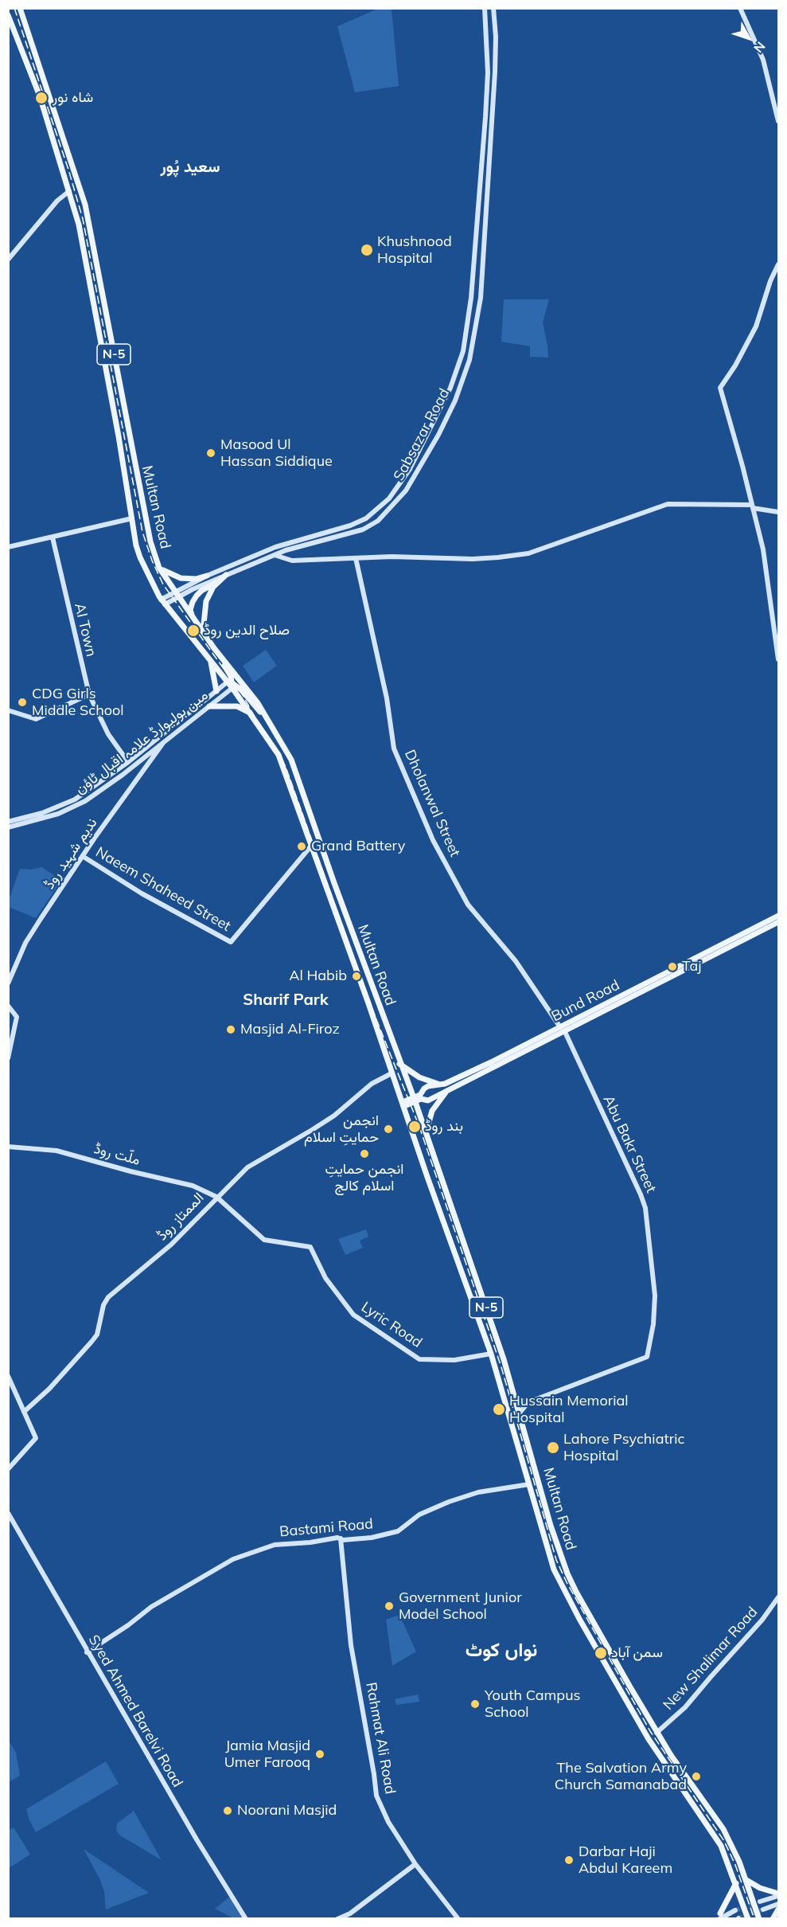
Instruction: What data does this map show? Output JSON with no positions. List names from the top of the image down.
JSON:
{
  "streets": {
    "main road": ["N-5", "Multan Road", "Bund Road"],
    "street": [
      "Sabsazar Road",
      "AI Town",
      "مین بولیوارڈ علامہ اقبال ٹاؤن",
      "Dholanwal Street",
      "ندیم شہید روڈ",
      "Naeem Shaheed Street",
      "Abu Bakr Street",
      "ملّت روڈ",
      "الممتاز روڈ",
      "Lyric Road",
      "Bastami Road",
      "New Shalimar Road",
      "Syed Ahmed Barelvi Road",
      "Rahmat Ali Road"
    ]
  },
  "crossings": [
    ["Sabsazar Road", "Multan Road"],
    ["Multan Road", "مین بولیوارڈ علامہ اقبال ٹاؤن"],
    ["Multan Road", "Naeem Shaheed Street"],
    ["Multan Road", "Bund Road"],
    ["Multan Road", "الممتاز روڈ"],
    ["Multan Road", "Lyric Road"],
    ["Multan Road", "Bastami Road"],
    ["Multan Road", "New Shalimar Road"],
    ["AI Town", "مین بولیوارڈ علامہ اقبال ٹاؤن"],
    ["مین بولیوارڈ علامہ اقبال ٹاؤن", "ندیم شہید روڈ"],
    ["Dholanwal Street", "Bund Road"],
    ["Dholanwal Street", "Abu Bakr Street"],
    ["ندیم شہید روڈ", "Naeem Shaheed Street"],
    ["Bund Road", "Abu Bakr Street"],
    ["ملّت روڈ", "الممتاز روڈ"],
    ["ملّت روڈ", "Lyric Road"],
    ["الممتاز روڈ", "Lyric Road"],
    ["Bastami Road", "Syed Ahmed Barelvi Road"],
    ["Bastami Road", "Rahmat Ali Road"]
  ],
  "districts": ["سعید پُور", "Sharif Park", "نواں کوٹ"],
  "places": [
    "شاہ نور",
    "Khushnood Hospital",
    "Masood Ul Hassan Siddique",
    "صلاح الدین روڈ",
    "CDG Girls Middle School",
    "Grand Battery",
    "Taj",
    "Al Habib",
    "Masjid Al-Firoz",
    "بند روڈ",
    "انجمن حمایتِ اسلام",
    "انجمن حمایتِ اسلام کالج",
    "Hussain Memorial Hospital",
    "Lahore Psychiatric Hospital",
    "Government Junior Model School",
    "سمن آباد",
    "Youth Campus School",
    "Jamia Masjid Umer Farooq",
    "The Salvation Army Church Samanabad",
    "Noorani Masjid",
    "Darbar Haji Abdul Kareem"
  ],
  "north": "bottom right"
}
